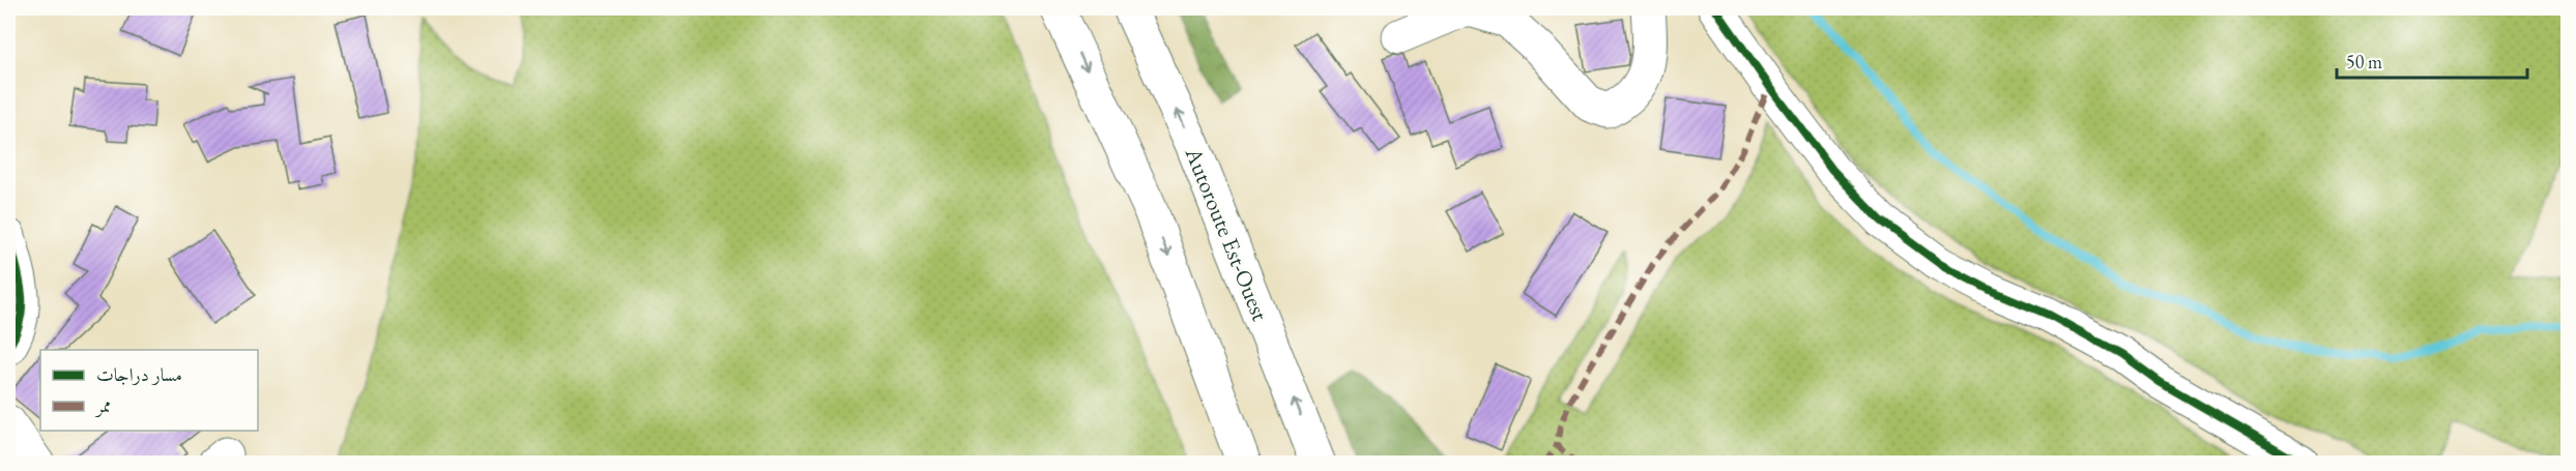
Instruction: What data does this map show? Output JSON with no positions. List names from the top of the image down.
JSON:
{
  "streets": {
    "main road": ["Autoroute Est-Ouest"]
  },
  "legend": ["مسار دراجات", "ممر"],
  "scale_bar": "50 m"
}
